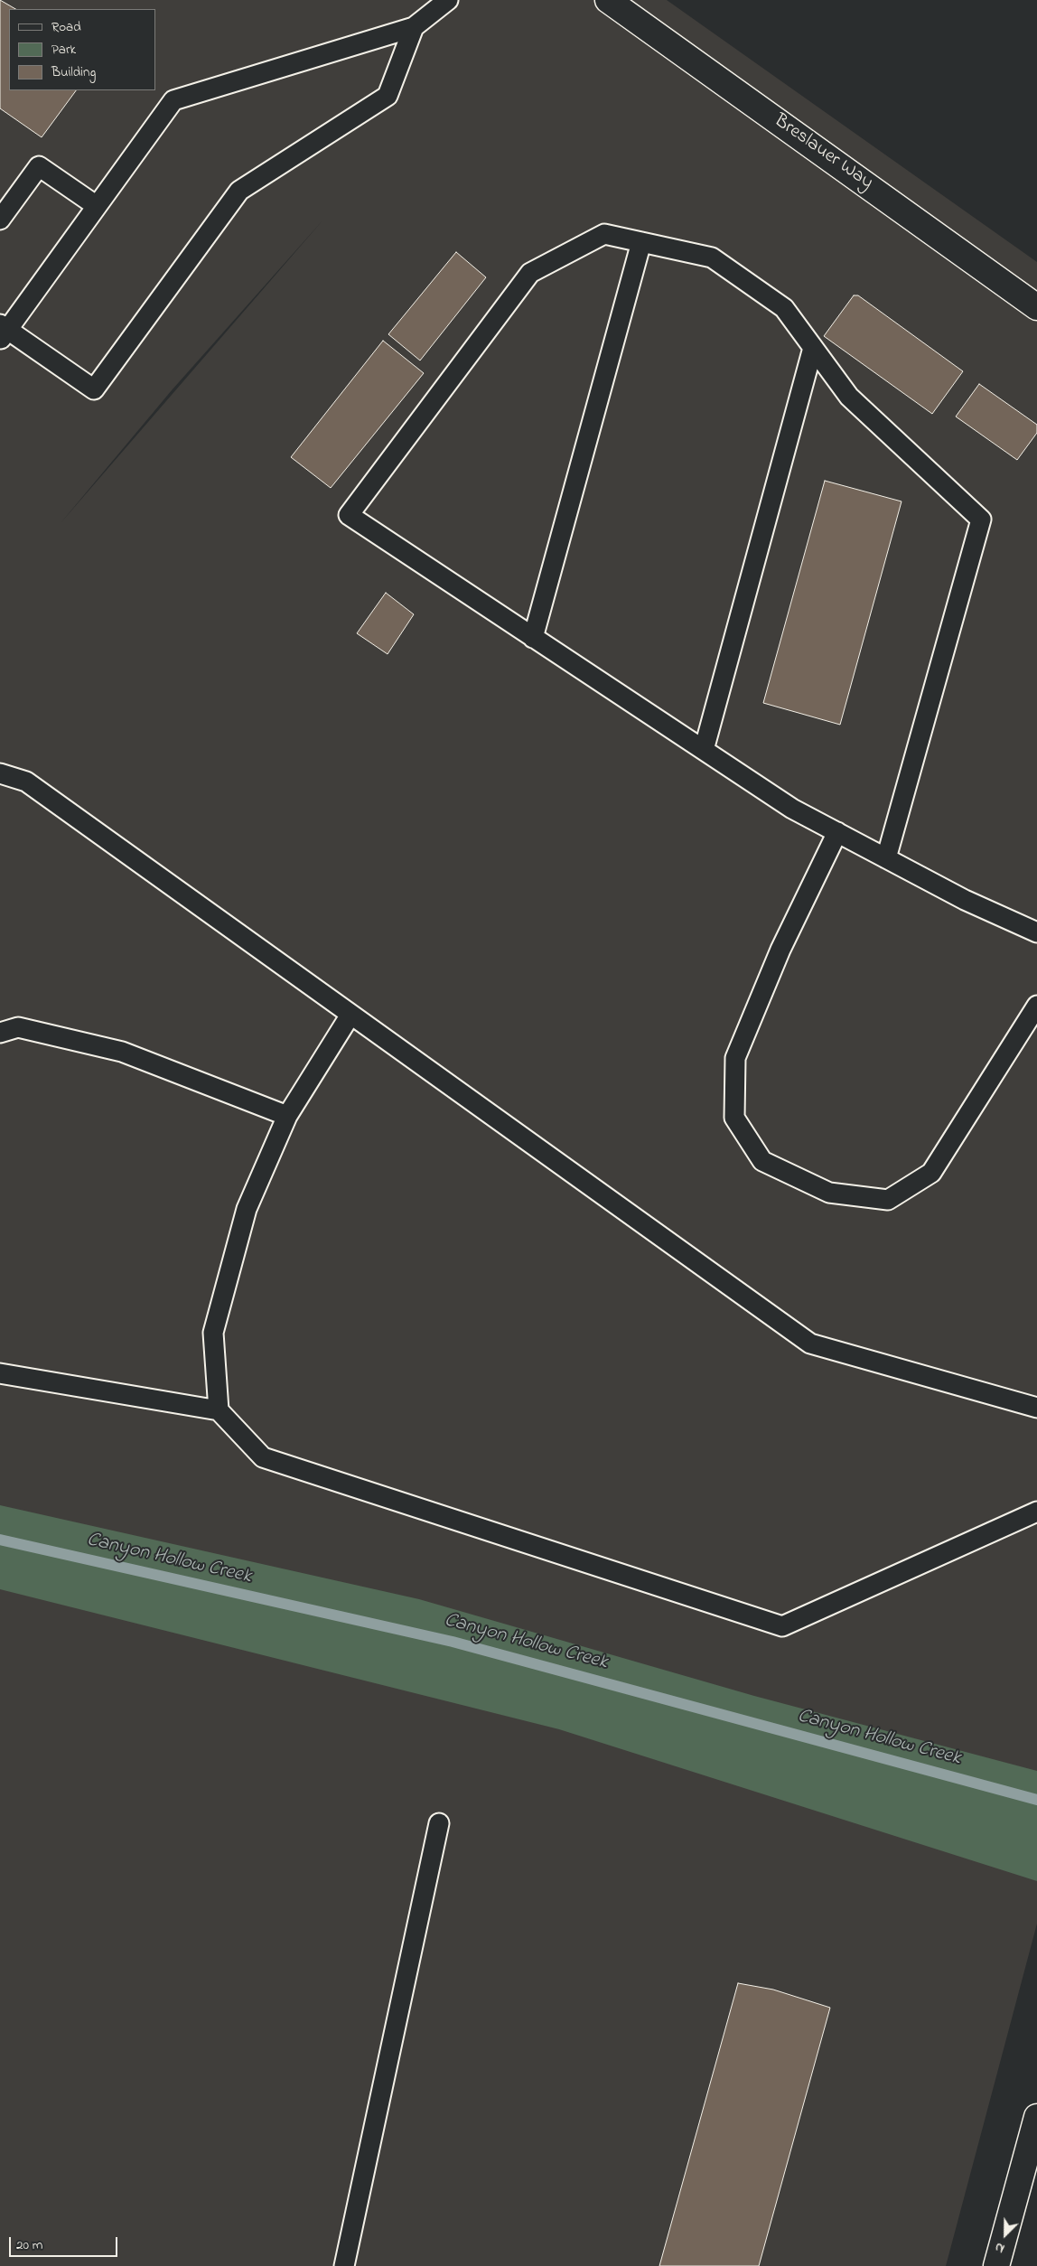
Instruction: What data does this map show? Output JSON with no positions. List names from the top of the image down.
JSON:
{
  "streets": {
    "street": ["Breslauer Way"]
  },
  "water": ["Canyon Hollow Creek"],
  "legend": ["Road", "Park", "Building"],
  "scale_bar": "20 m",
  "north": "bottom left"
}
